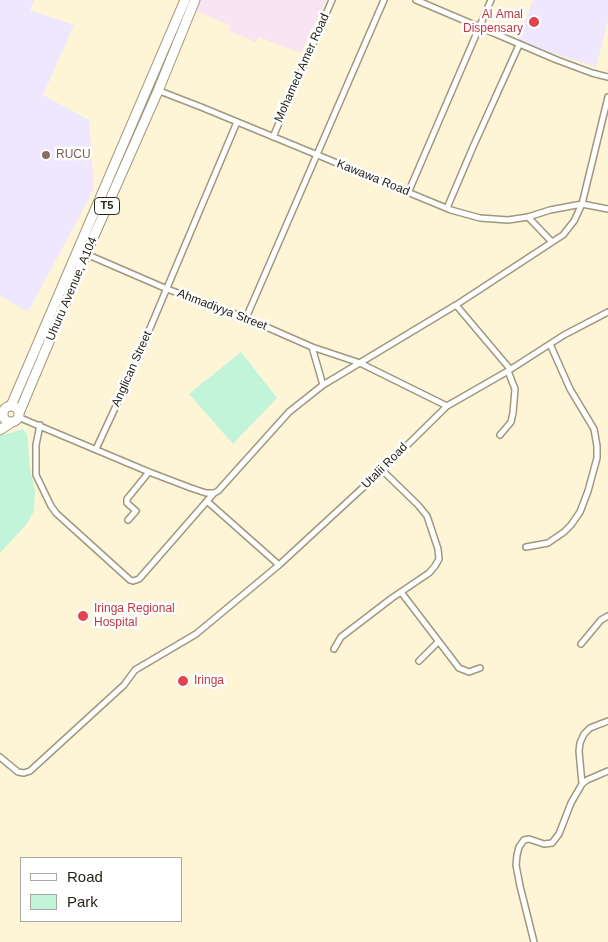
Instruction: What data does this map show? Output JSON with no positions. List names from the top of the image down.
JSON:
{
  "streets": {
    "highway": ["T5", "Uhuru Avenue, A104"],
    "street": [
      "Mohamed Amer Road",
      "Kawawa Road",
      "Ahmadiyya Street",
      "Anglican Street",
      "Utalii Road"
    ]
  },
  "crossings": [
    ["Mohamed Amer Road", "Kawawa Road"],
    ["Kawawa Road", "Uhuru Avenue, A104"],
    ["Kawawa Road", "Anglican Street"],
    ["T5", "Uhuru Avenue, A104"],
    ["Uhuru Avenue, A104", "Ahmadiyya Street"],
    ["Ahmadiyya Street", "Anglican Street"],
    ["Ahmadiyya Street", "Utalii Road"]
  ],
  "places": [
    "Al Amal Dispensary",
    "RUCU",
    "Iringa Regional Hospital",
    "Iringa"
  ],
  "legend": ["Road", "Park"]
}
